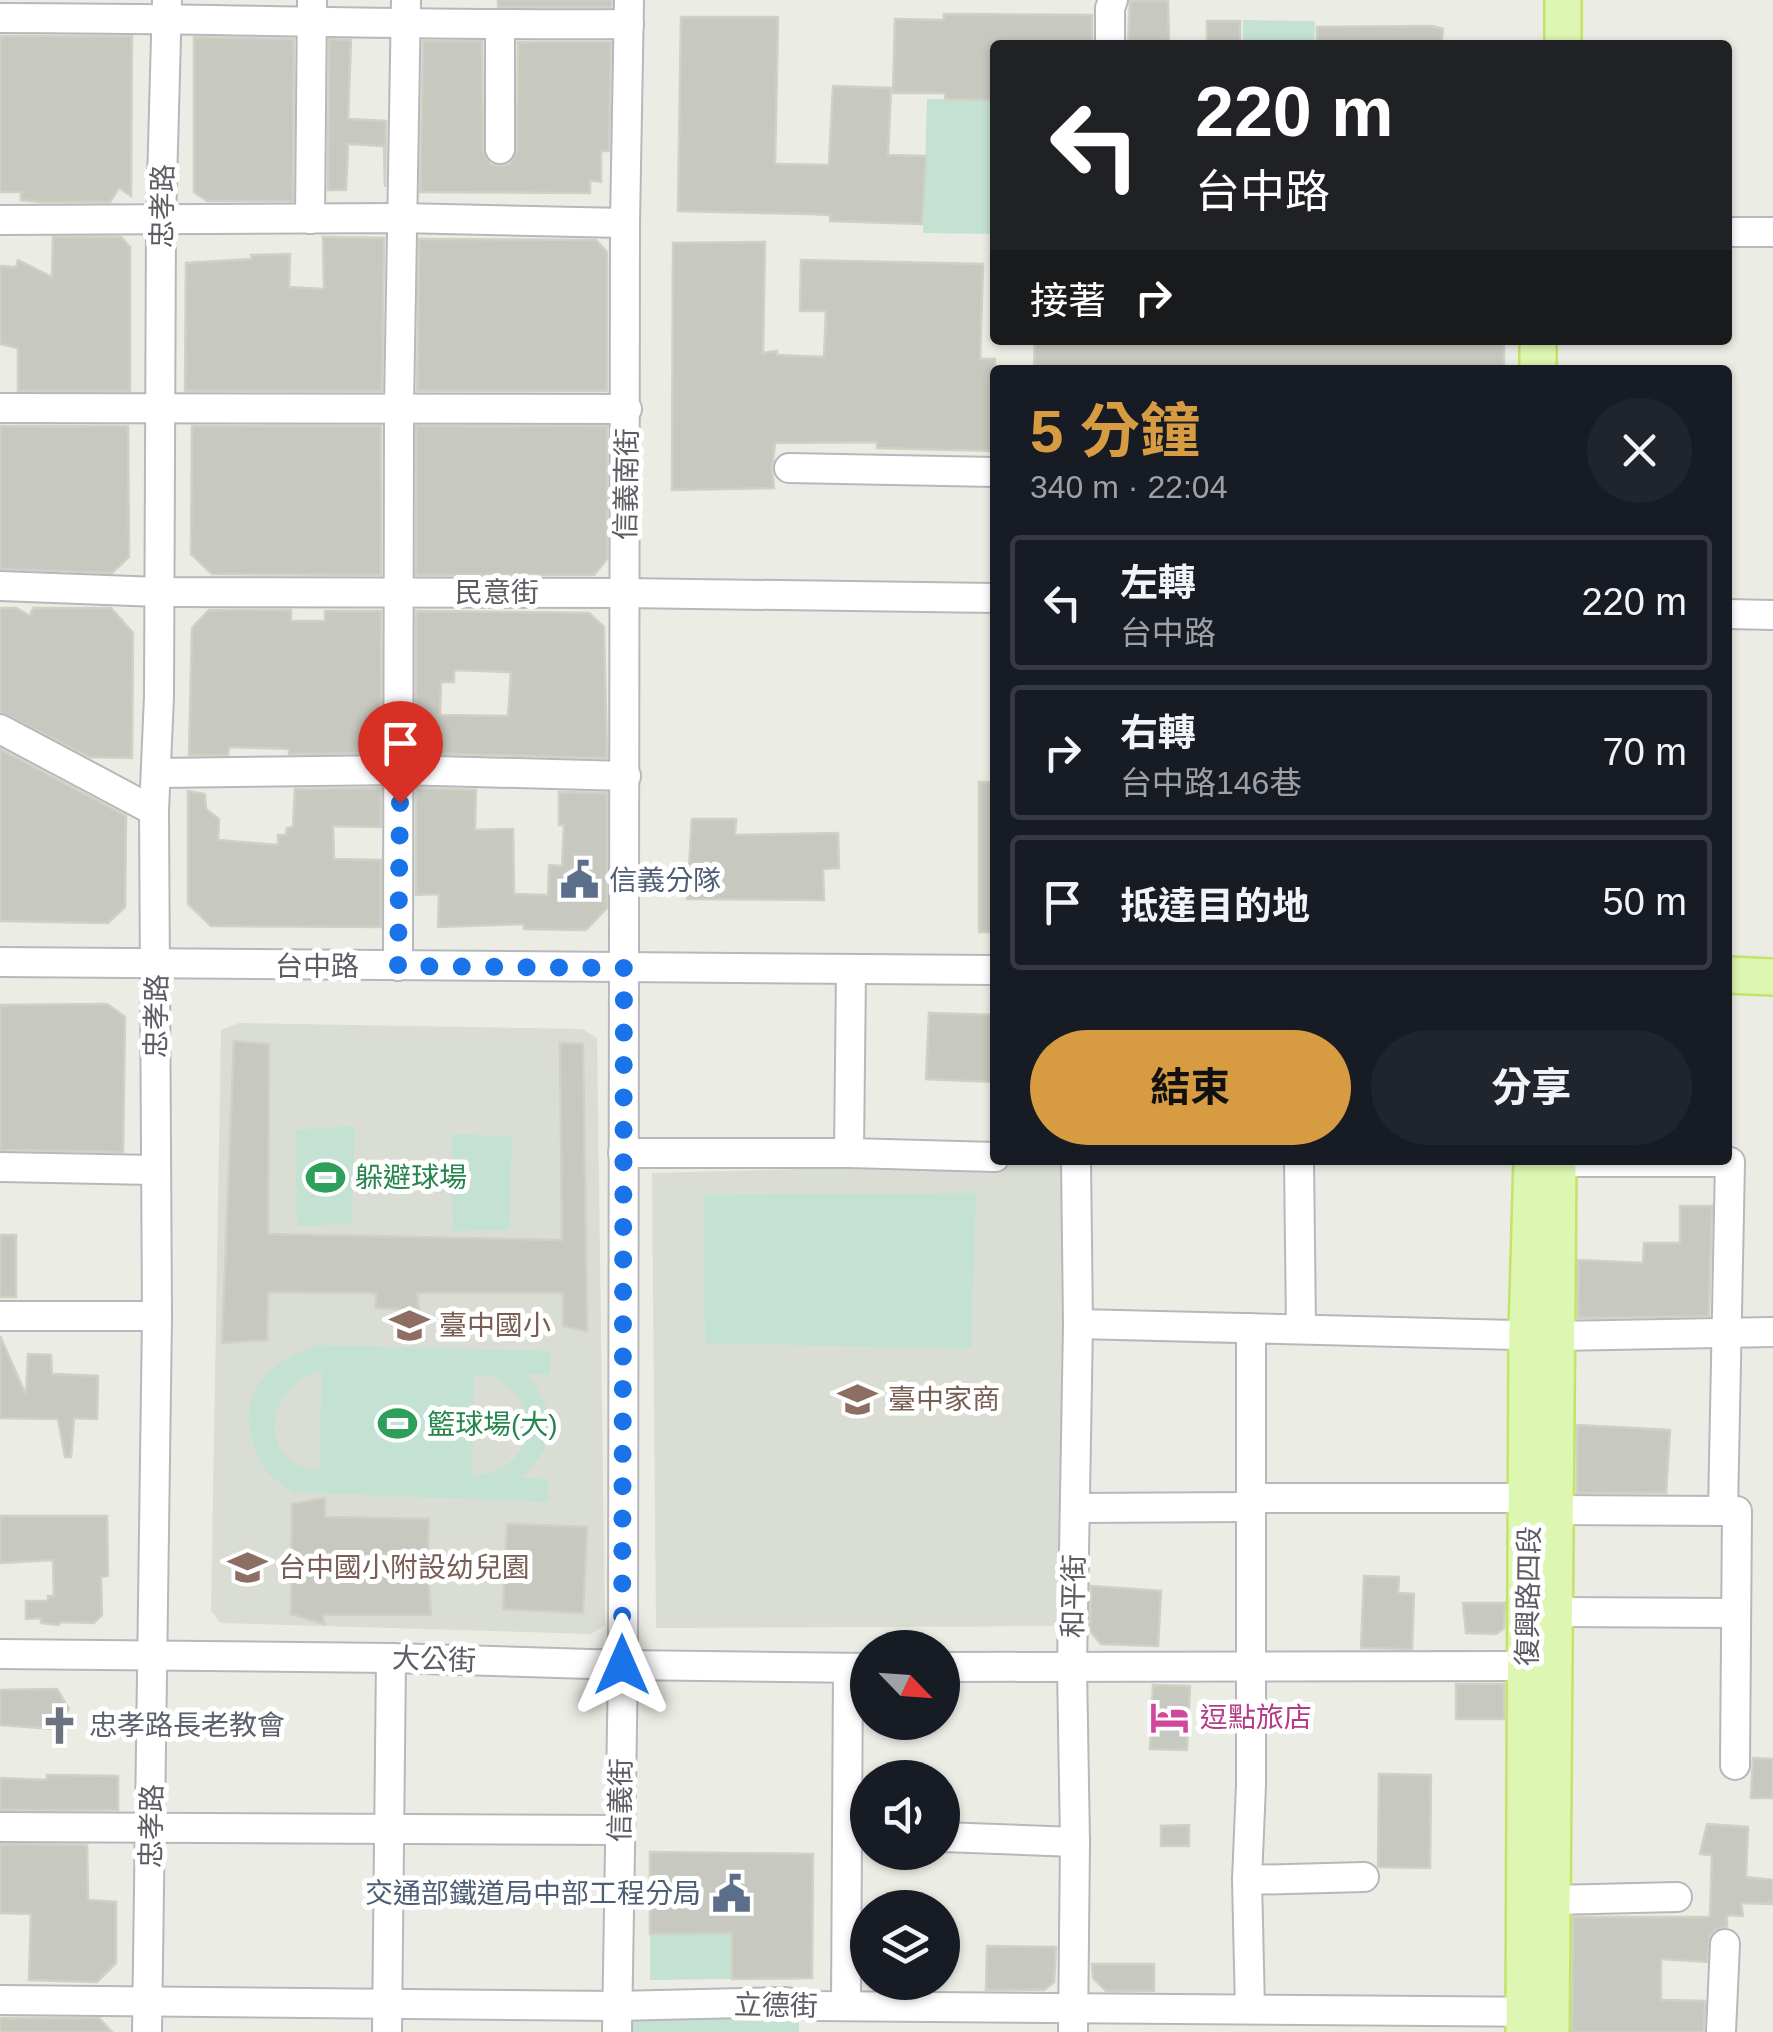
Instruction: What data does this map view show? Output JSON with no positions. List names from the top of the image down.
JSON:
{
  "streets": {
    "main road": ["復興路四段"],
    "street": [
      "忠孝路",
      "信義南街",
      "民意街",
      "台中路",
      "和平街",
      "大公街",
      "信義街",
      "立德街"
    ]
  },
  "crossings": [
    ["忠孝路", "民意街"],
    ["忠孝路", "台中路"],
    ["忠孝路", "大公街"],
    ["忠孝路", "立德街"],
    ["信義南街", "民意街"],
    ["信義南街", "台中路"],
    ["信義南街", "信義街"],
    ["台中路", "信義街"],
    ["和平街", "立德街"],
    ["復興路四段", "立德街"],
    ["大公街", "信義街"],
    ["信義街", "立德街"]
  ],
  "places": {
    "public building": ["信義分隊", "交通部鐵道局中部工程分局"],
    "sports": ["躲避球場", "籃球場(大)"],
    "school or university": ["臺中國小", "臺中家商", "台中國小附設幼兒園"],
    "hotel": ["逗點旅店"],
    "church": ["忠孝路長老教會"]
  },
  "north": "bottom right",
  "page": {
    "turn": ["220 m", "台中路"],
    "then": "接著",
    "heading": ["5 分鐘", "340 m · 22:04"],
    "list": [
      {
        "name": "左轉",
        "note": "台中路",
        "value": "220 m"
      },
      {
        "name": "右轉",
        "note": "台中路146巷",
        "value": "70 m"
      },
      {
        "name": "抵達目的地",
        "value": "50 m"
      }
    ],
    "buttons": ["結束", "分享"]
  }
}
